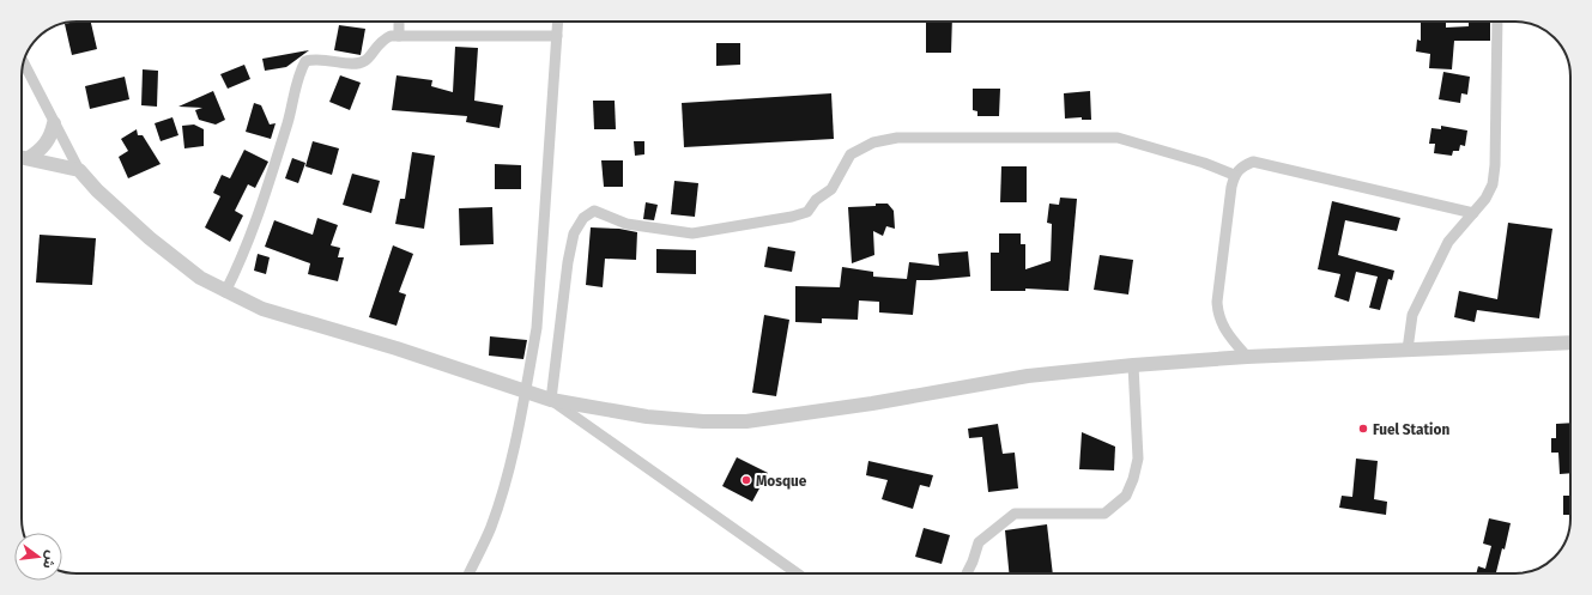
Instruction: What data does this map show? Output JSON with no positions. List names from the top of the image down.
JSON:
{
  "places": ["Fuel Station", "Mosque"],
  "north": "right"
}
